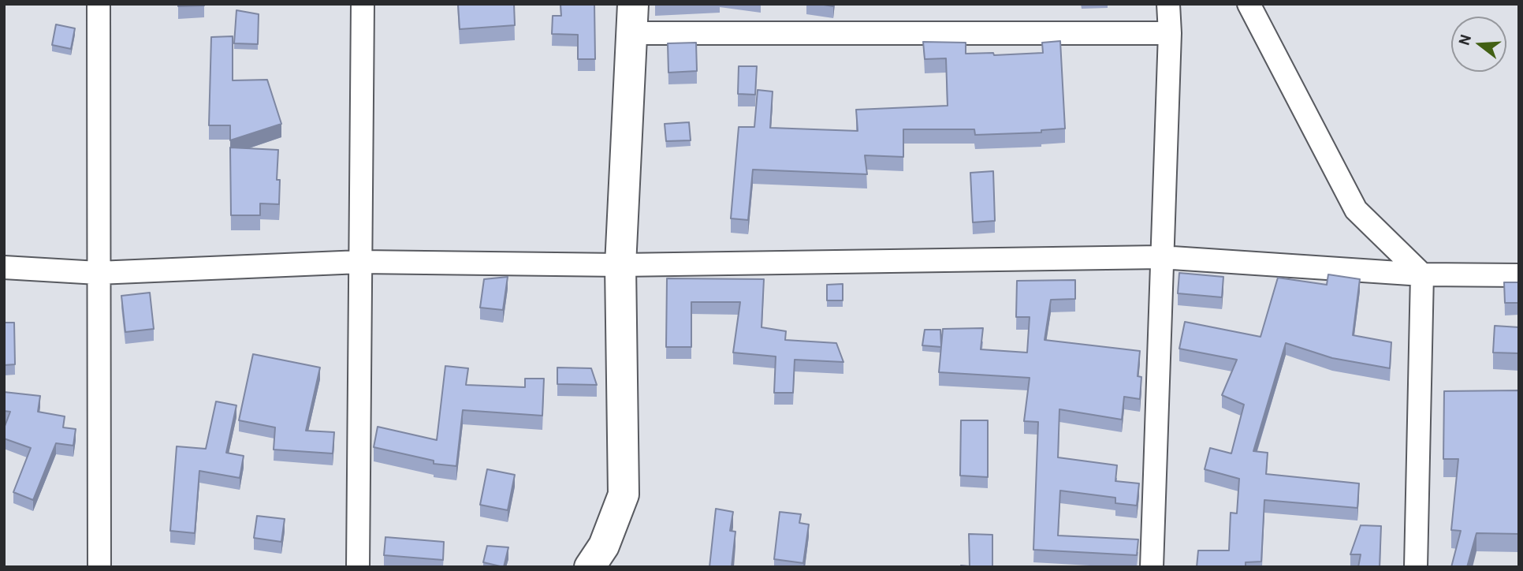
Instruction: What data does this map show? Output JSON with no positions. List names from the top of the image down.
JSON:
{
  "north": "left"
}
